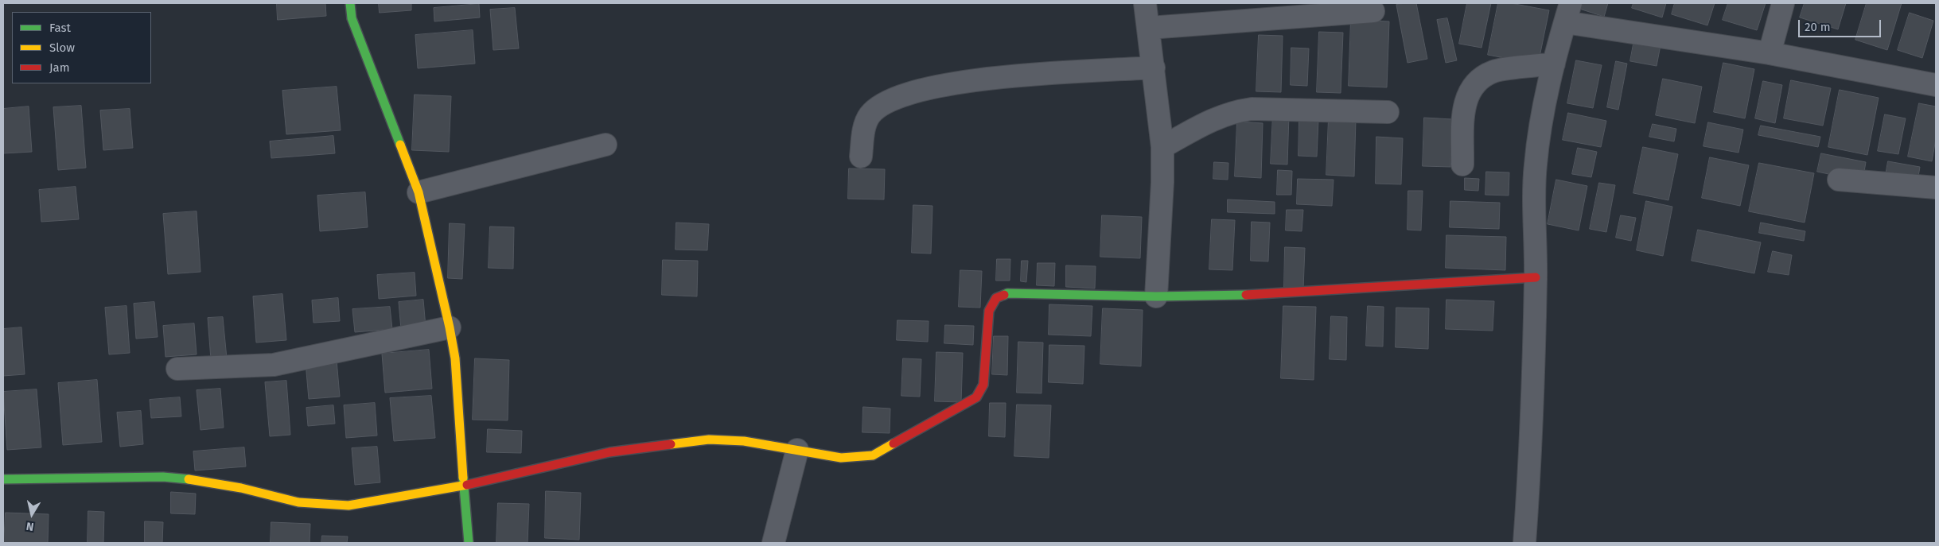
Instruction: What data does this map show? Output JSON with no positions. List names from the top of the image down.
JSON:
{
  "legend": ["Fast", "Slow", "Jam"],
  "scale_bar": "20 m",
  "north": "bottom"
}
